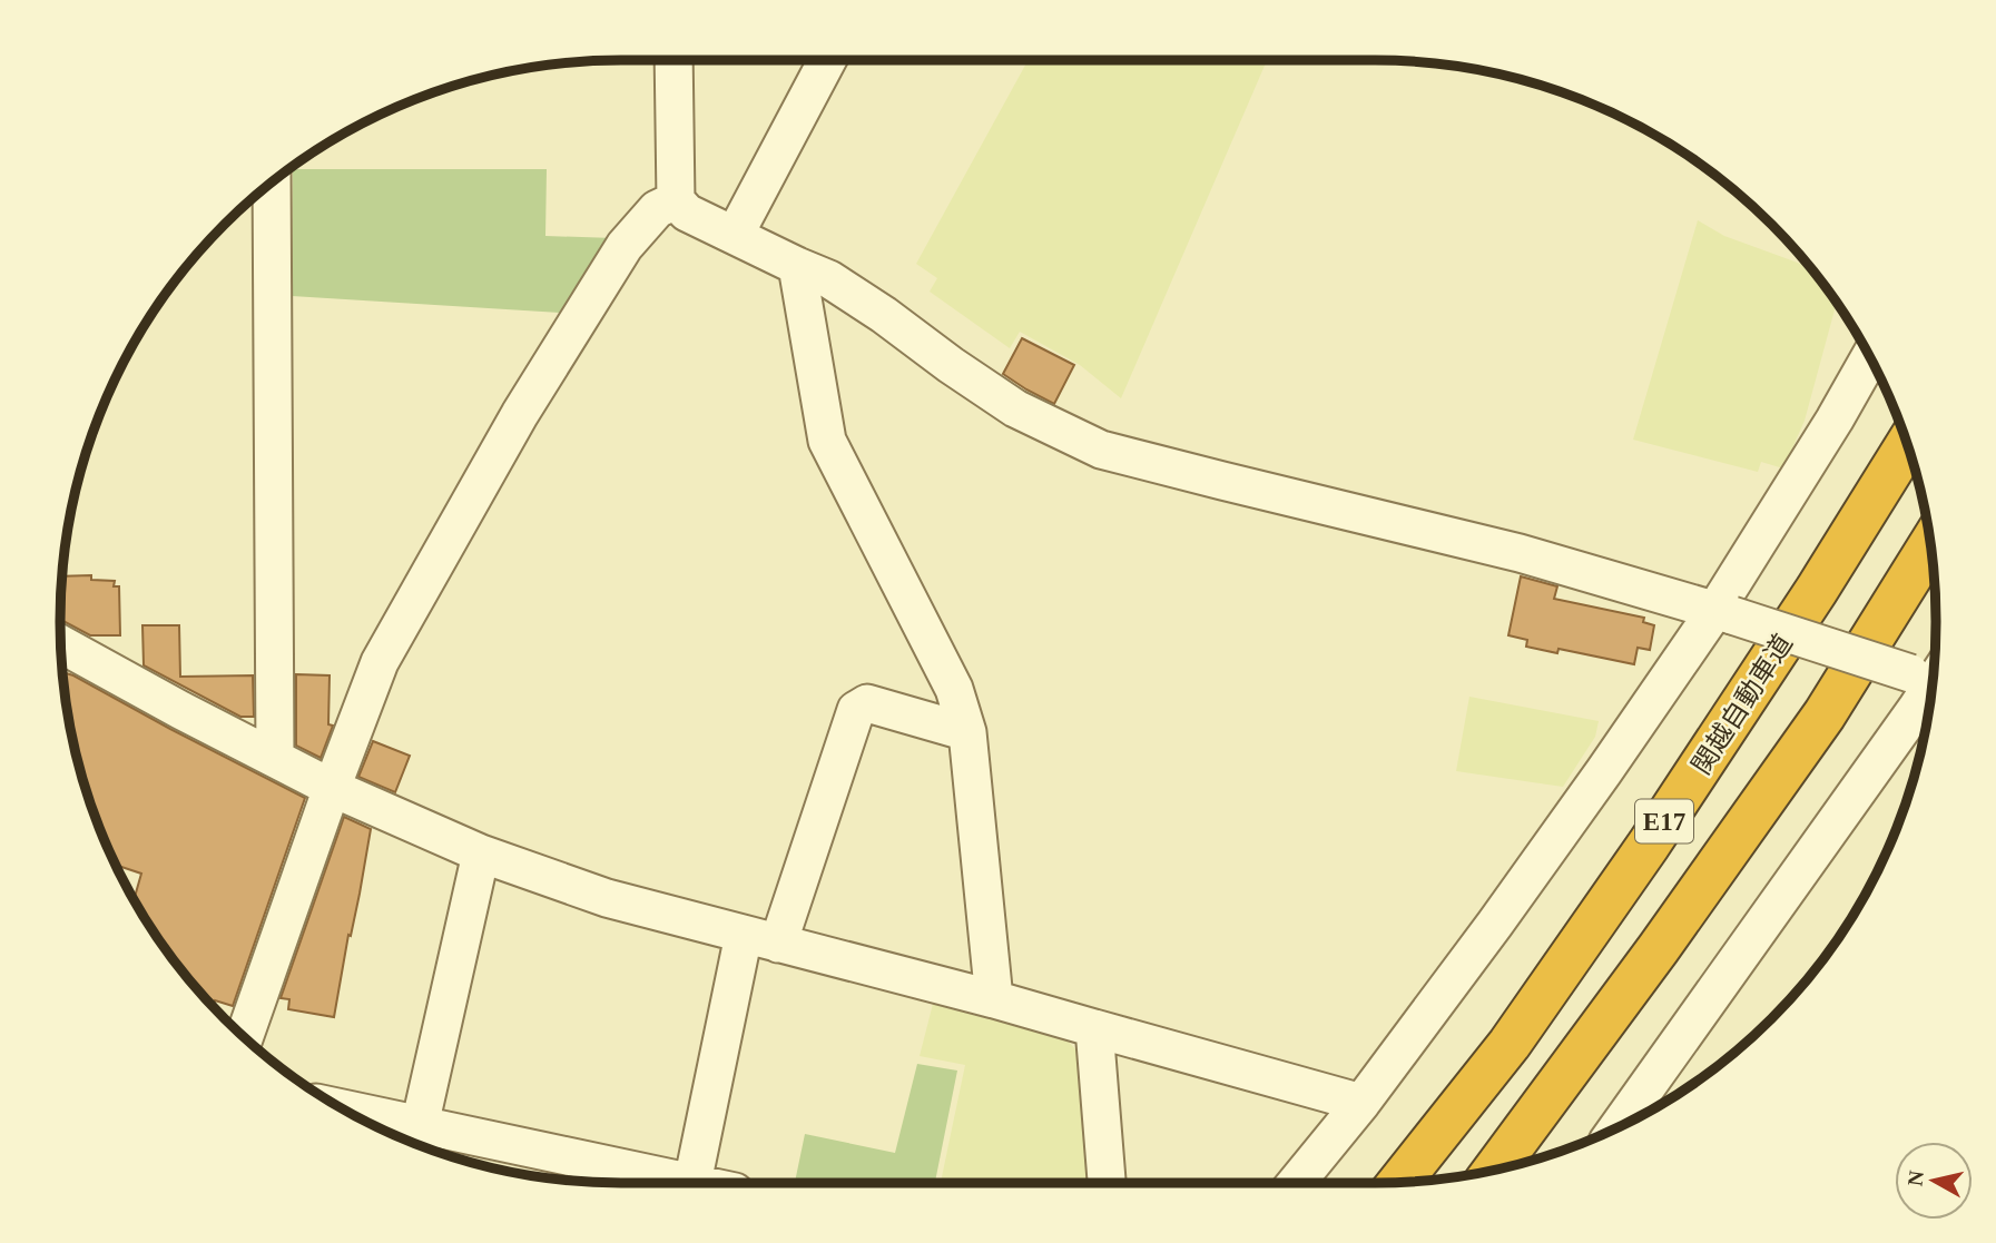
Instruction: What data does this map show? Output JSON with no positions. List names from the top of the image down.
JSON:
{
  "streets": {
    "highway": ["関越自動車道", "E17"]
  },
  "north": "left"
}
